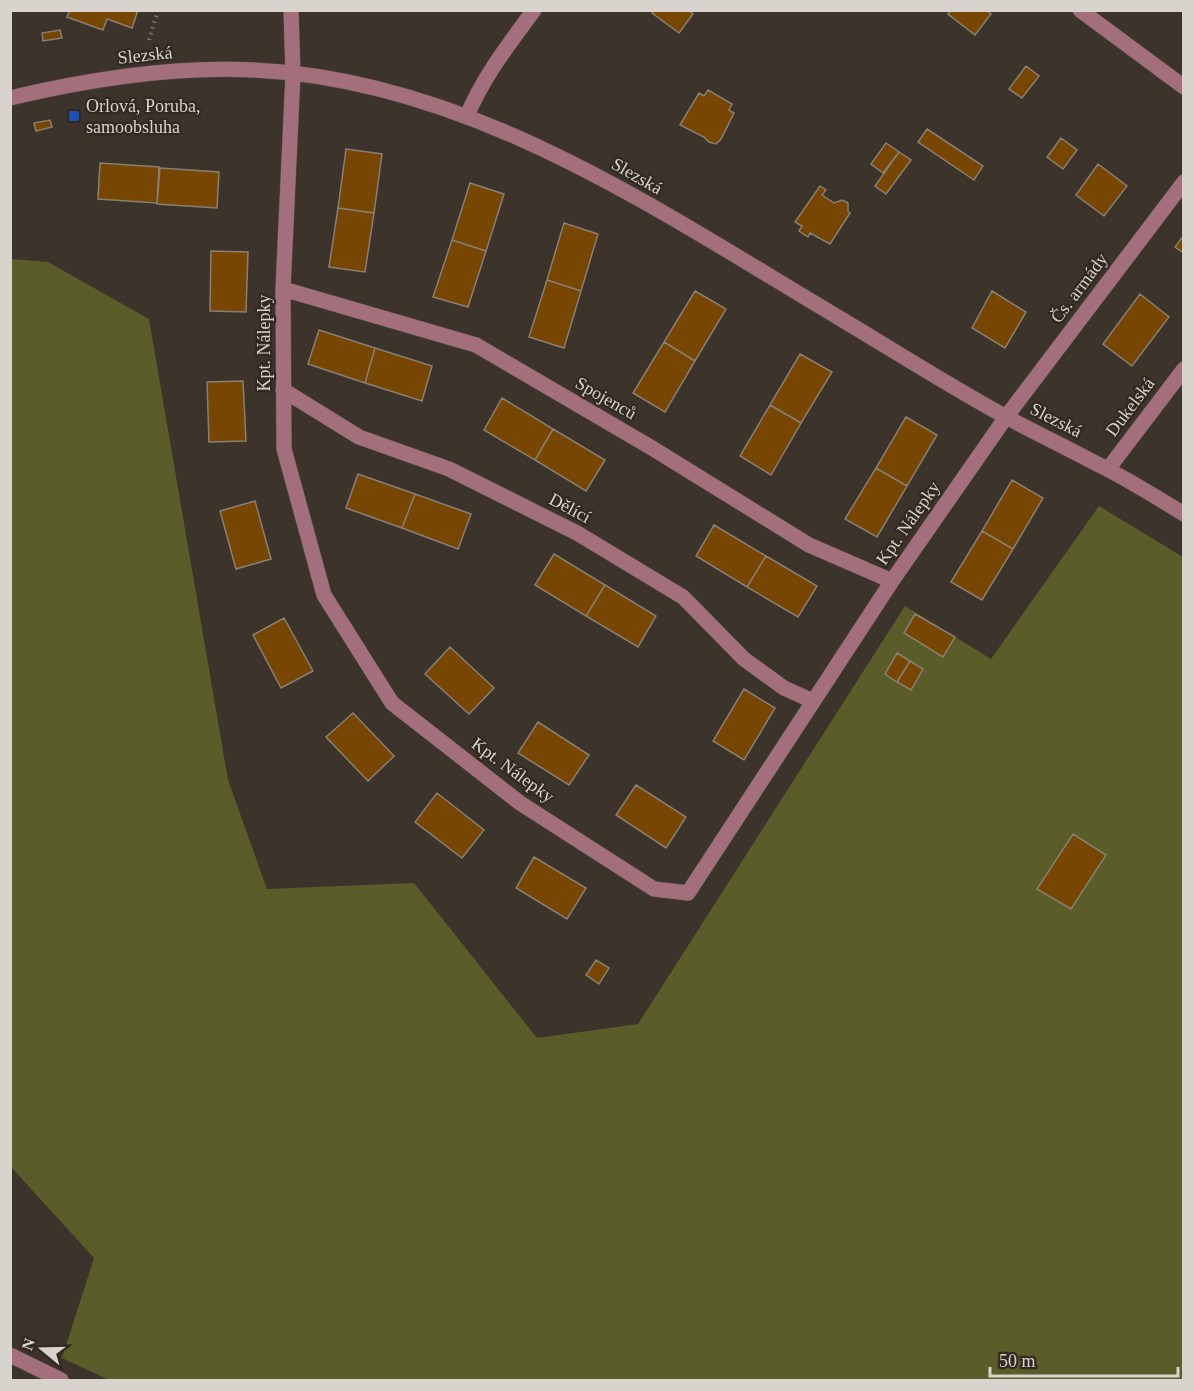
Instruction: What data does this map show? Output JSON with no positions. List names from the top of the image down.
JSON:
{
  "streets": {
    "street": [
      "Slezská",
      "Čs. armády",
      "Kpt. Nálepky",
      "Spojenců",
      "Dukelská",
      "Dělící"
    ]
  },
  "crossings": [
    ["Slezská", "Čs. armády"],
    ["Slezská", "Kpt. Nálepky"],
    ["Slezská", "Dukelská"],
    ["Čs. armády", "Kpt. Nálepky"],
    ["Kpt. Nálepky", "Spojenců"],
    ["Kpt. Nálepky", "Dělící"]
  ],
  "places": {
    "transit": ["Orlová, Poruba, samoobsluha"]
  },
  "scale_bar": "50 m",
  "north": "left"
}
